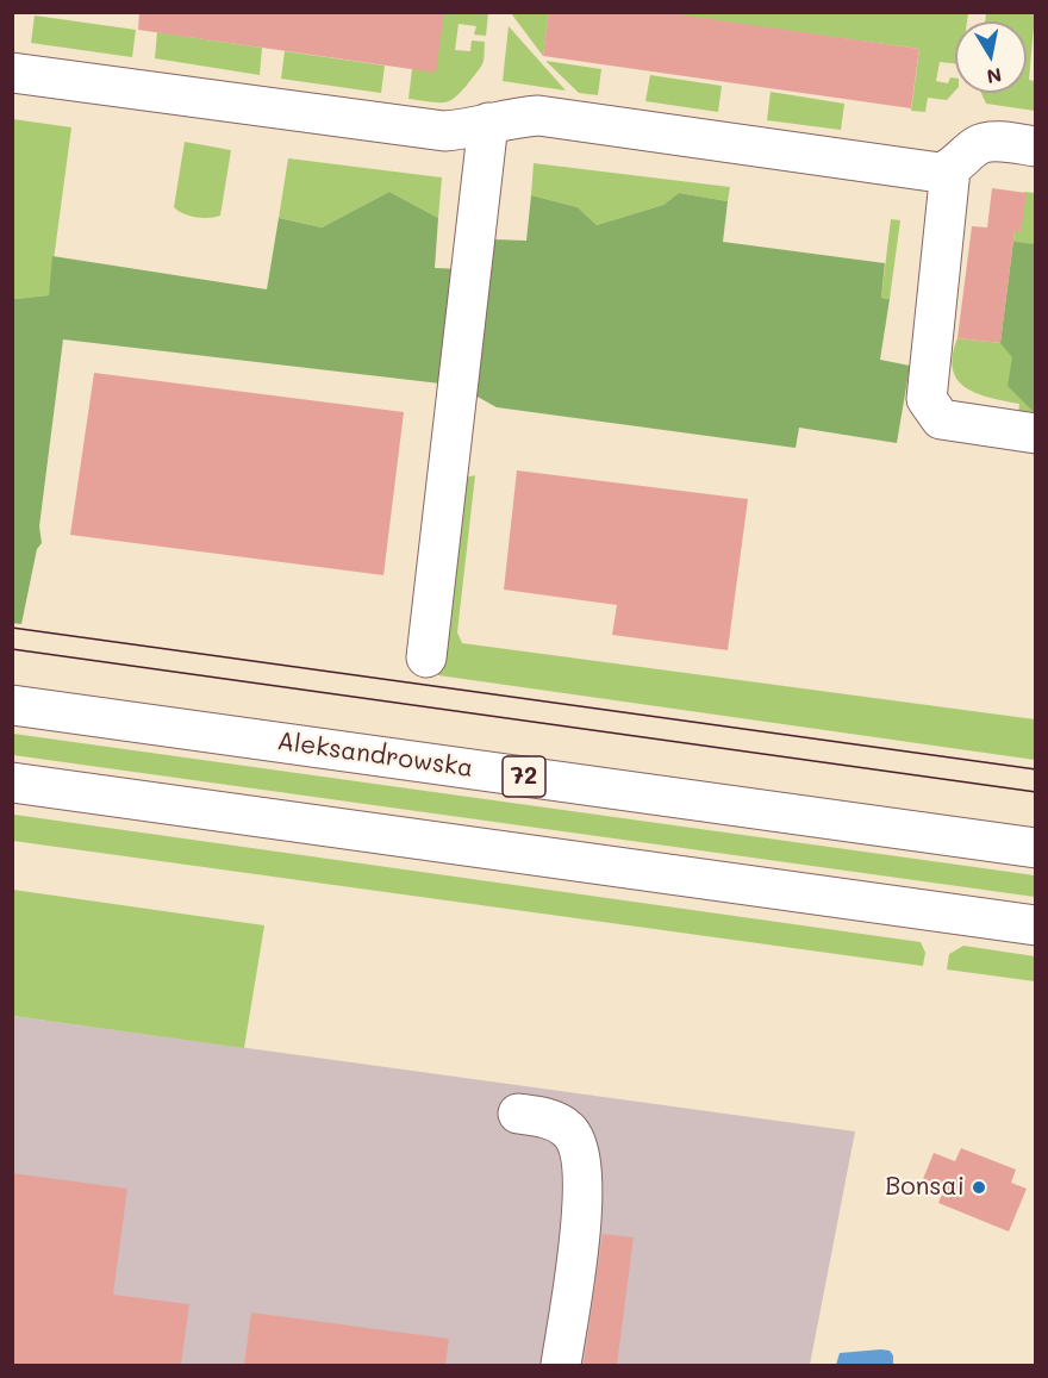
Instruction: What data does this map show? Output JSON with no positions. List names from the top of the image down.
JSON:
{
  "streets": {
    "main road": ["Aleksandrowska", "72"]
  },
  "places": ["Bonsai"],
  "north": "bottom"
}
